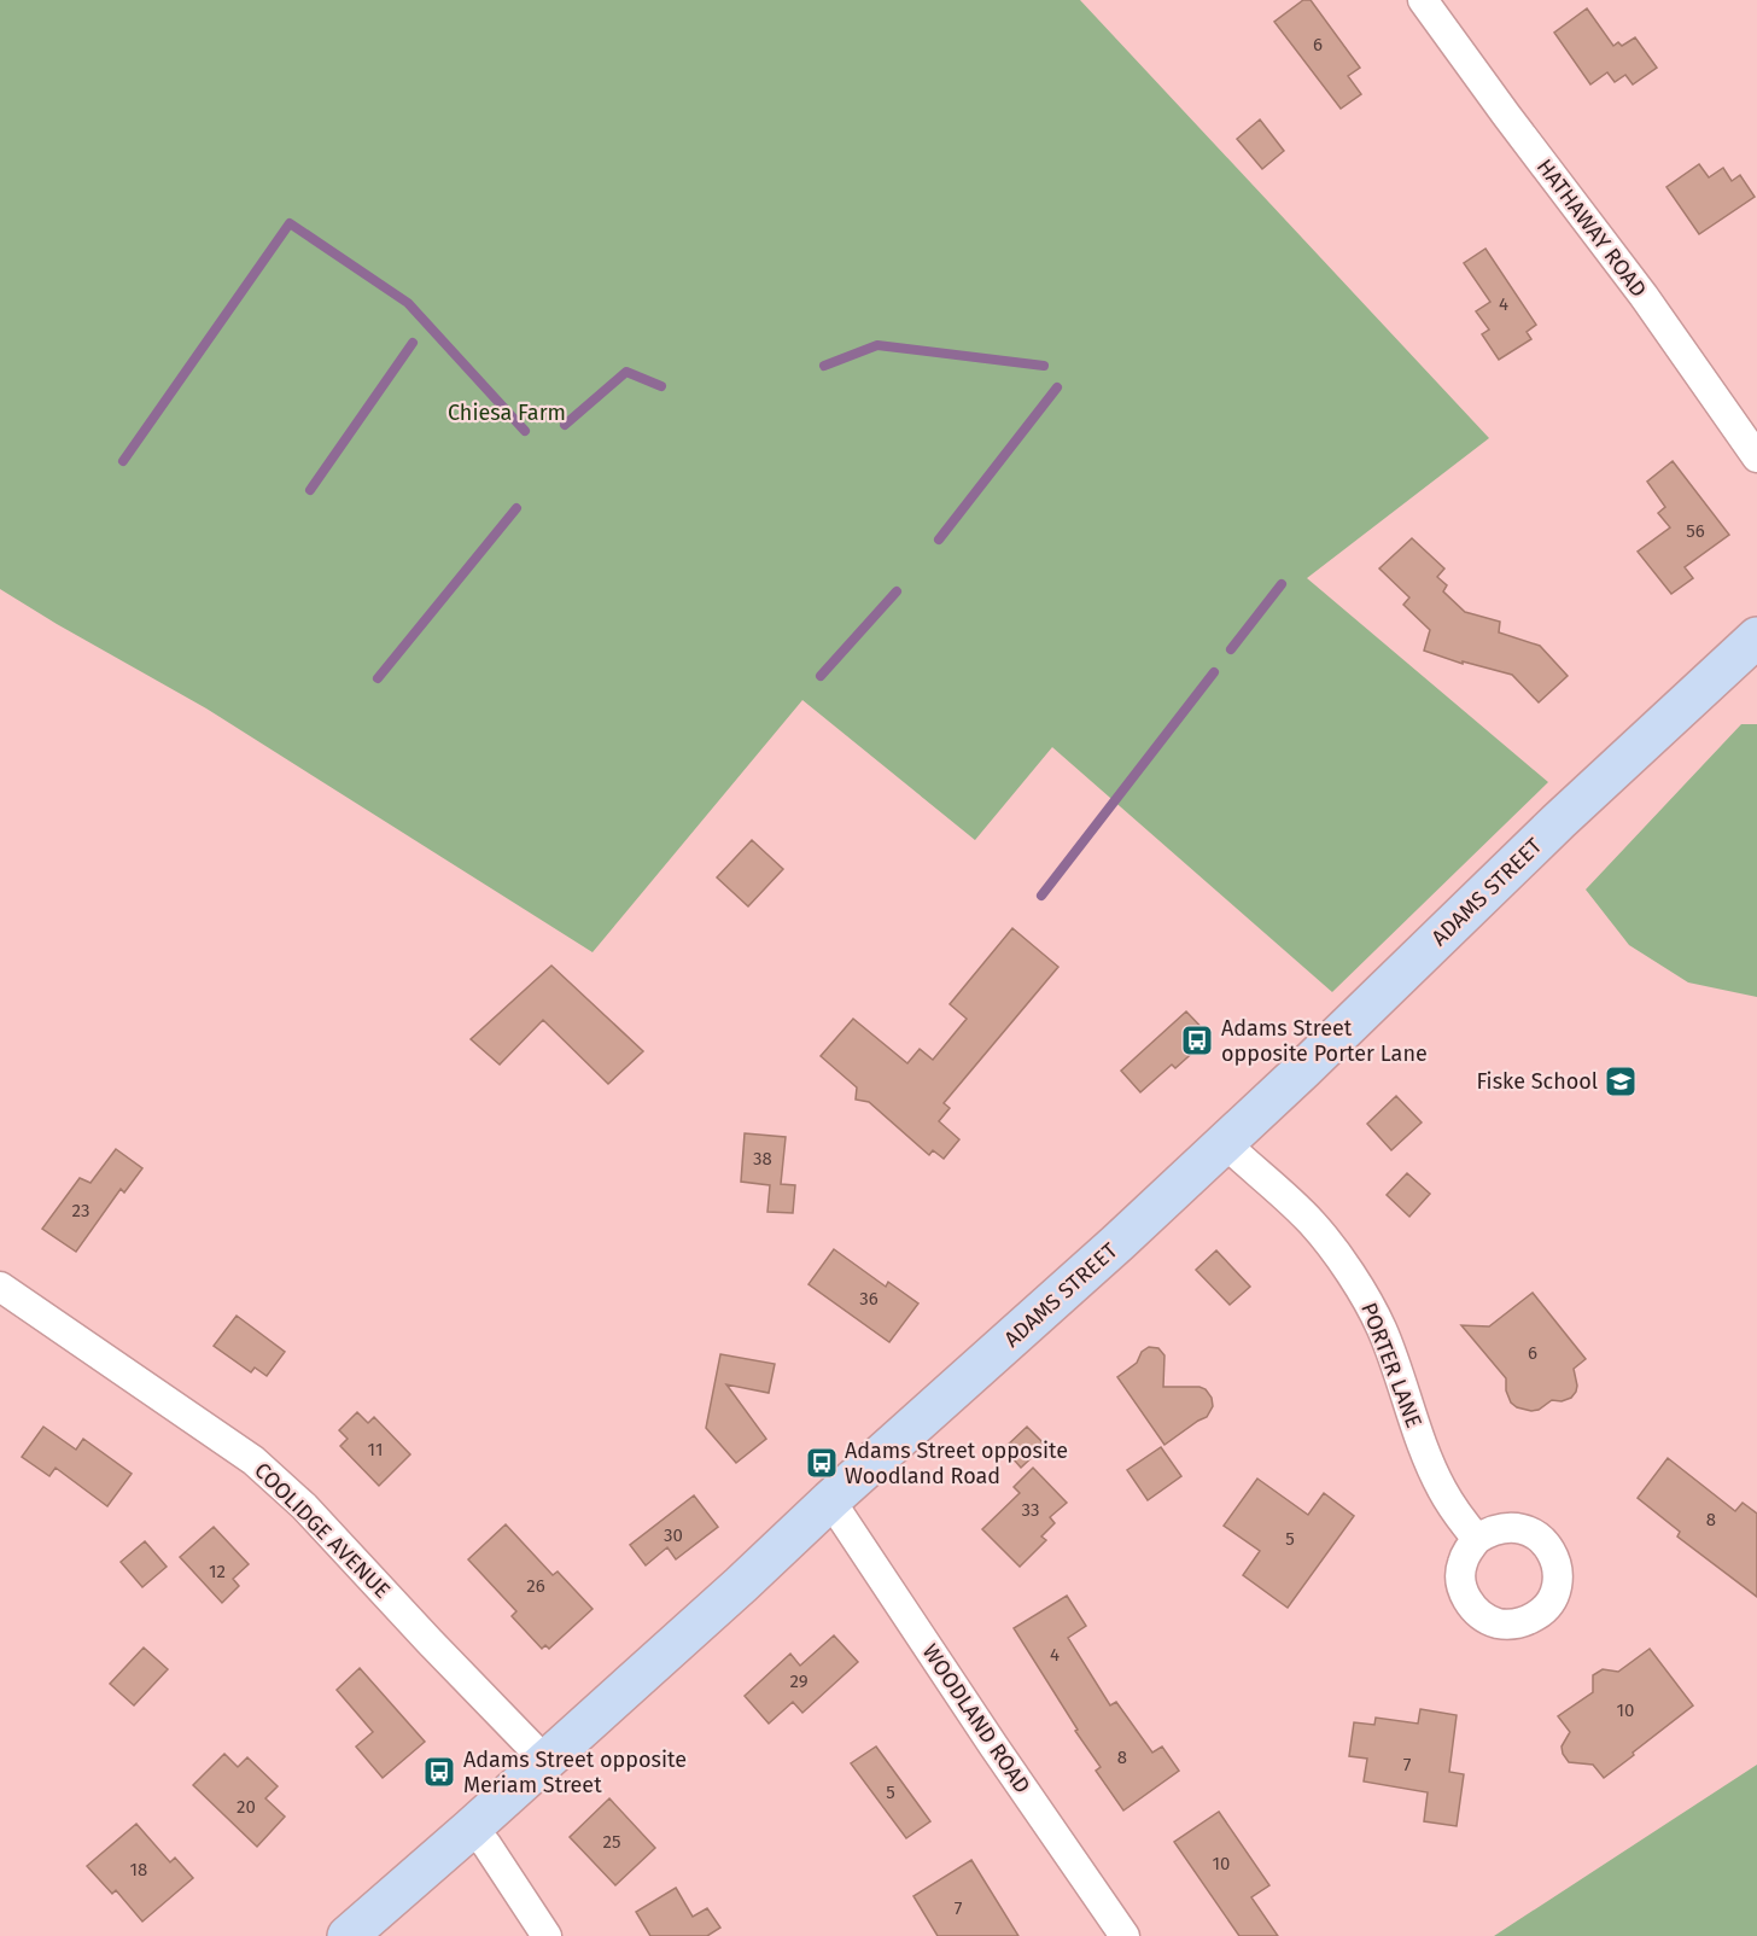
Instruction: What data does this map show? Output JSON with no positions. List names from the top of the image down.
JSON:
{
  "streets": {
    "main road": ["ADAMS STREET"],
    "street": [
      "HATHAWAY ROAD",
      "PORTER LANE",
      "COOLIDGE AVENUE",
      "WOODLAND ROAD"
    ]
  },
  "crossings": [
    ["ADAMS STREET", "PORTER LANE"],
    ["ADAMS STREET", "COOLIDGE AVENUE"],
    ["ADAMS STREET", "WOODLAND ROAD"]
  ],
  "parks": ["Chiesa Farm"],
  "places": {
    "bus stop": ["Adams Street opposite Porter Lane", "Adams Street opposite Woodland Road", "Adams Street opposite Meriam Street"],
    "school or university": ["Fiske School"]
  },
  "house_numbers": [
    "6",
    "4",
    "56",
    "38",
    "23",
    "36",
    "6",
    "11",
    "33",
    "8",
    "30",
    "5",
    "12",
    "26",
    "4",
    "29",
    "10",
    "8",
    "7",
    "5",
    "20",
    "25",
    "10",
    "18",
    "7"
  ]
}
